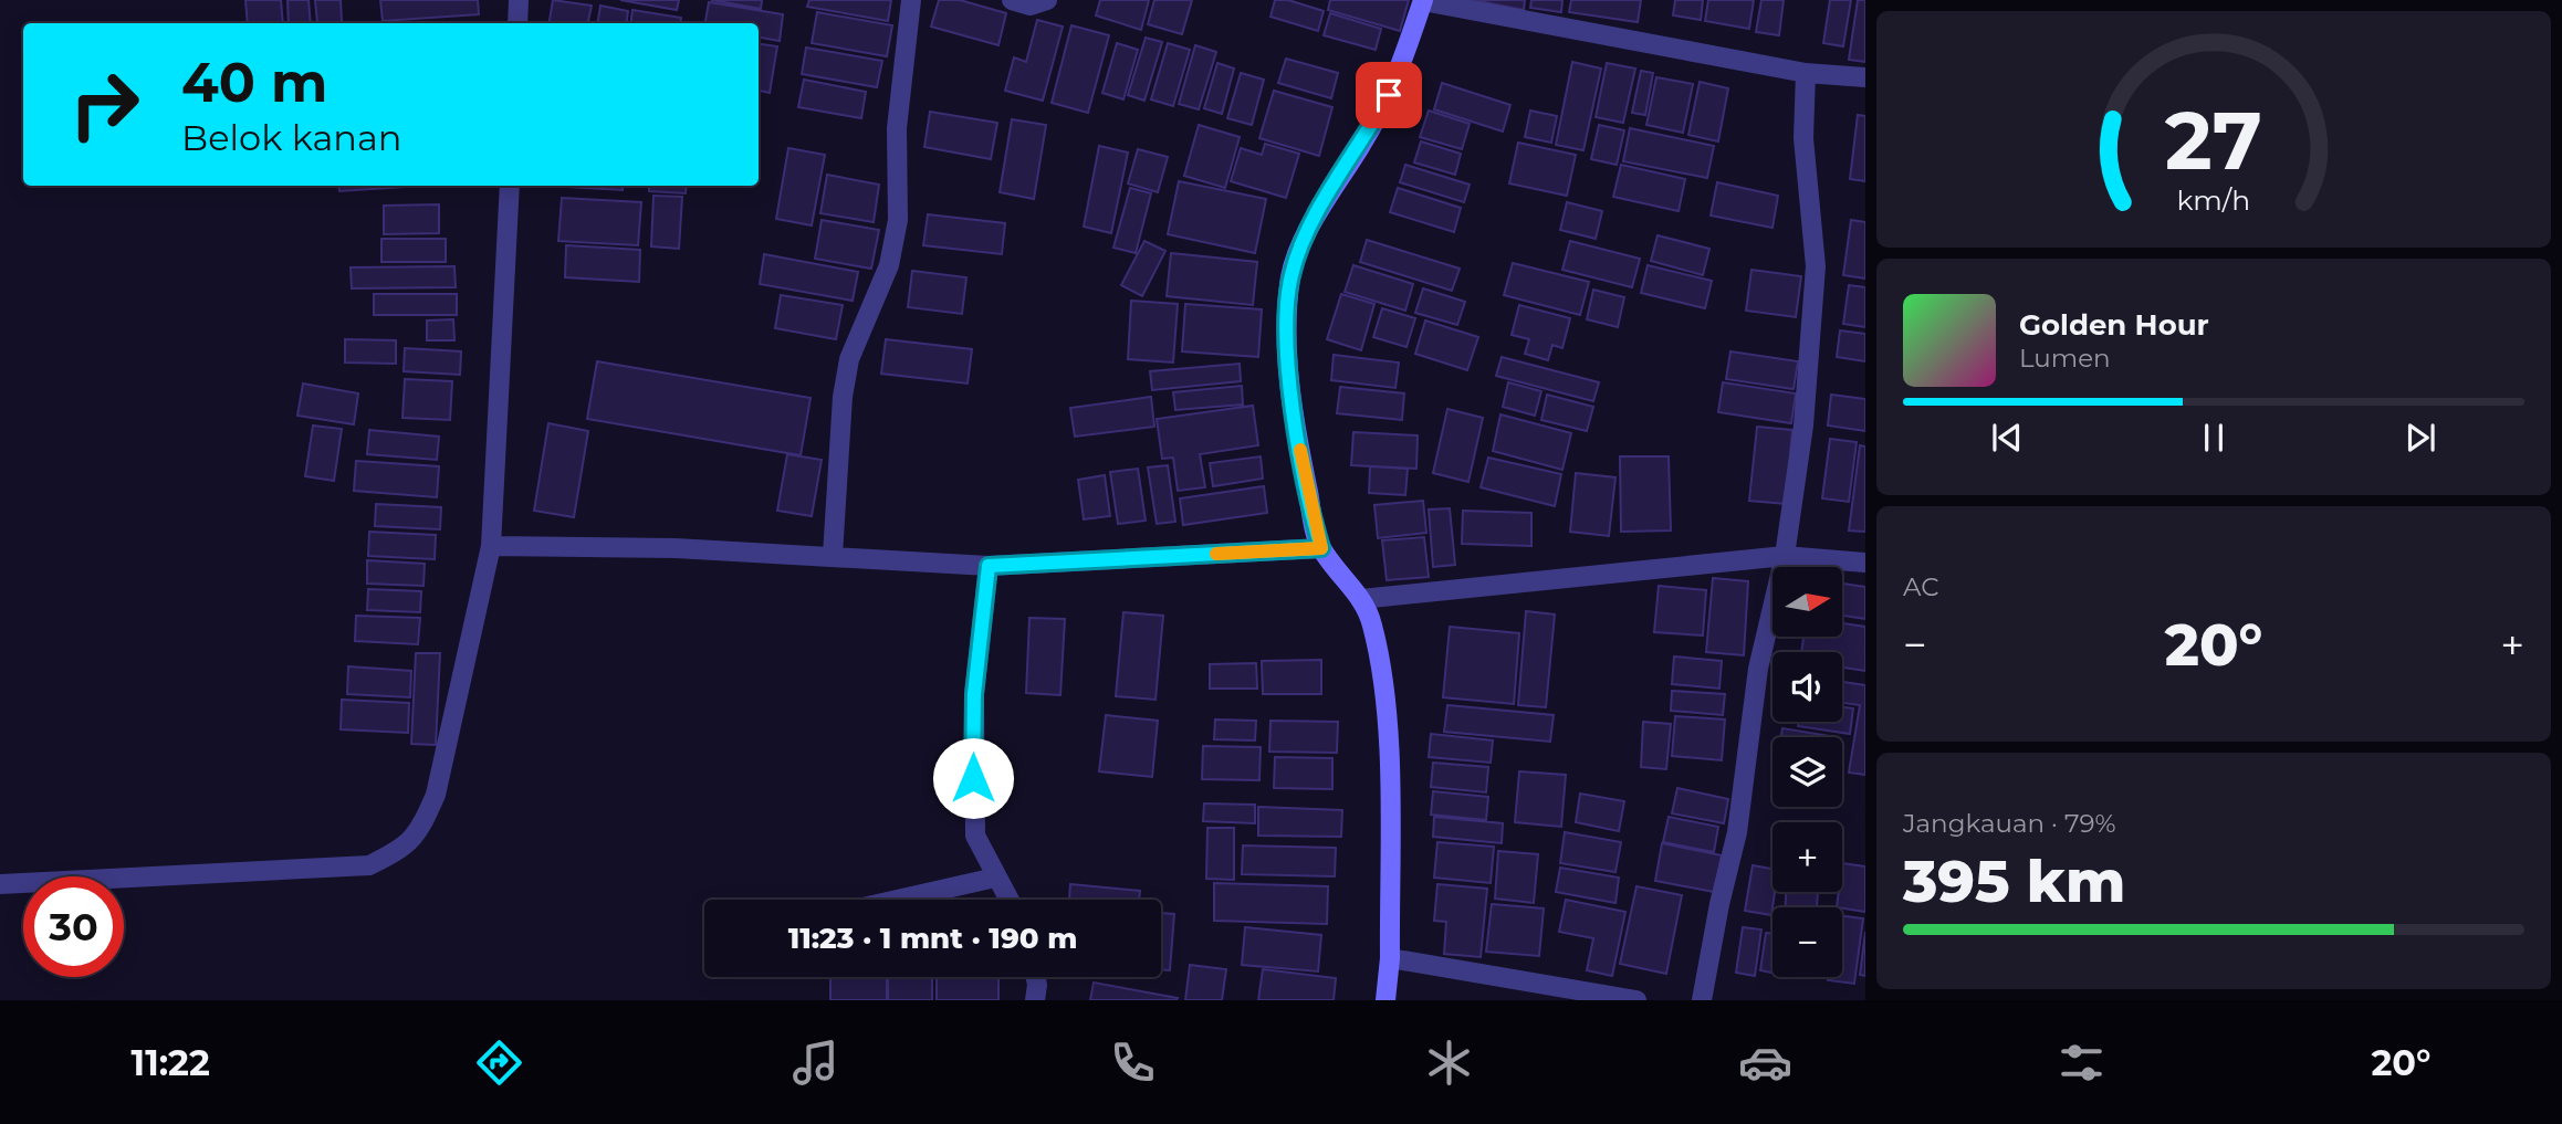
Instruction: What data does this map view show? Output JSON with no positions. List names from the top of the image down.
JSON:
{
  "north": "right",
  "page": {
    "turn": ["40 m", "Belok kanan"],
    "song": ["Golden Hour", "Lumen"],
    "tile": [
      "AC",
      ["Jangkauan · 79%", "395 km"]
    ],
    "map_buttons": ["+", "−"],
    "heat": ["−", "20°", "+"],
    "limit": "30",
    "trip": "11:23 · 1 mnt · 190 m",
    "tabs": ["11:22", "20°"],
    "gauge": ["27", "km/h"]
  }
}
